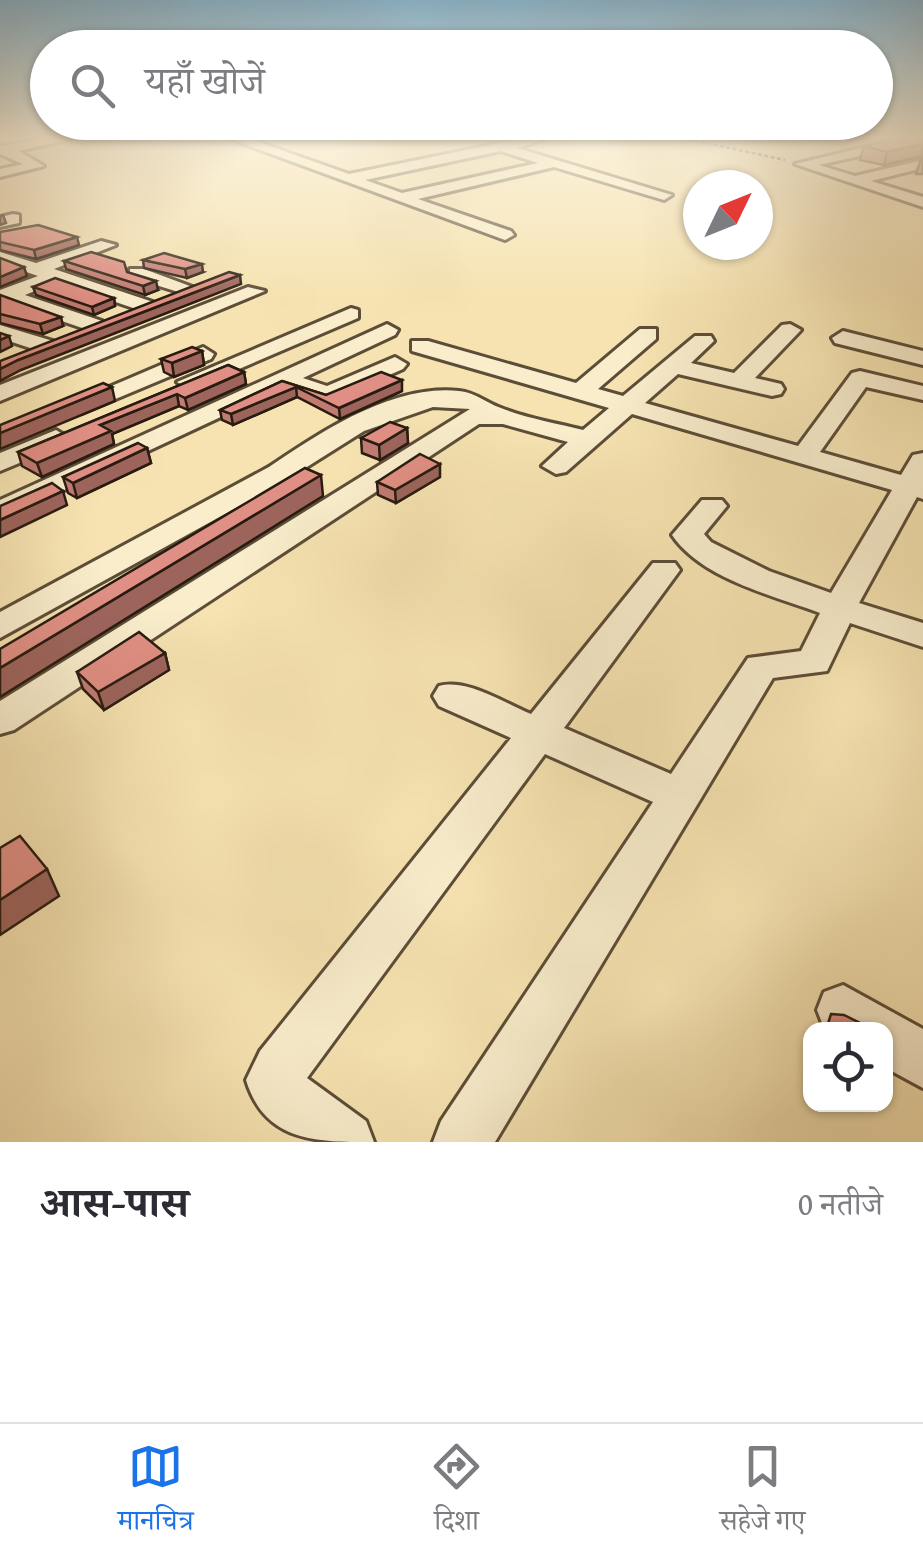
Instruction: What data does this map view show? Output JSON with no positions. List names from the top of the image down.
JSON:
{
  "north": "top right",
  "page": {
    "search": "यहाँ खोजें",
    "heading": ["आस-पास", "0 नतीजे"],
    "nav": ["मानचित्र", "दिशा", "सहेजे गए"]
  }
}
